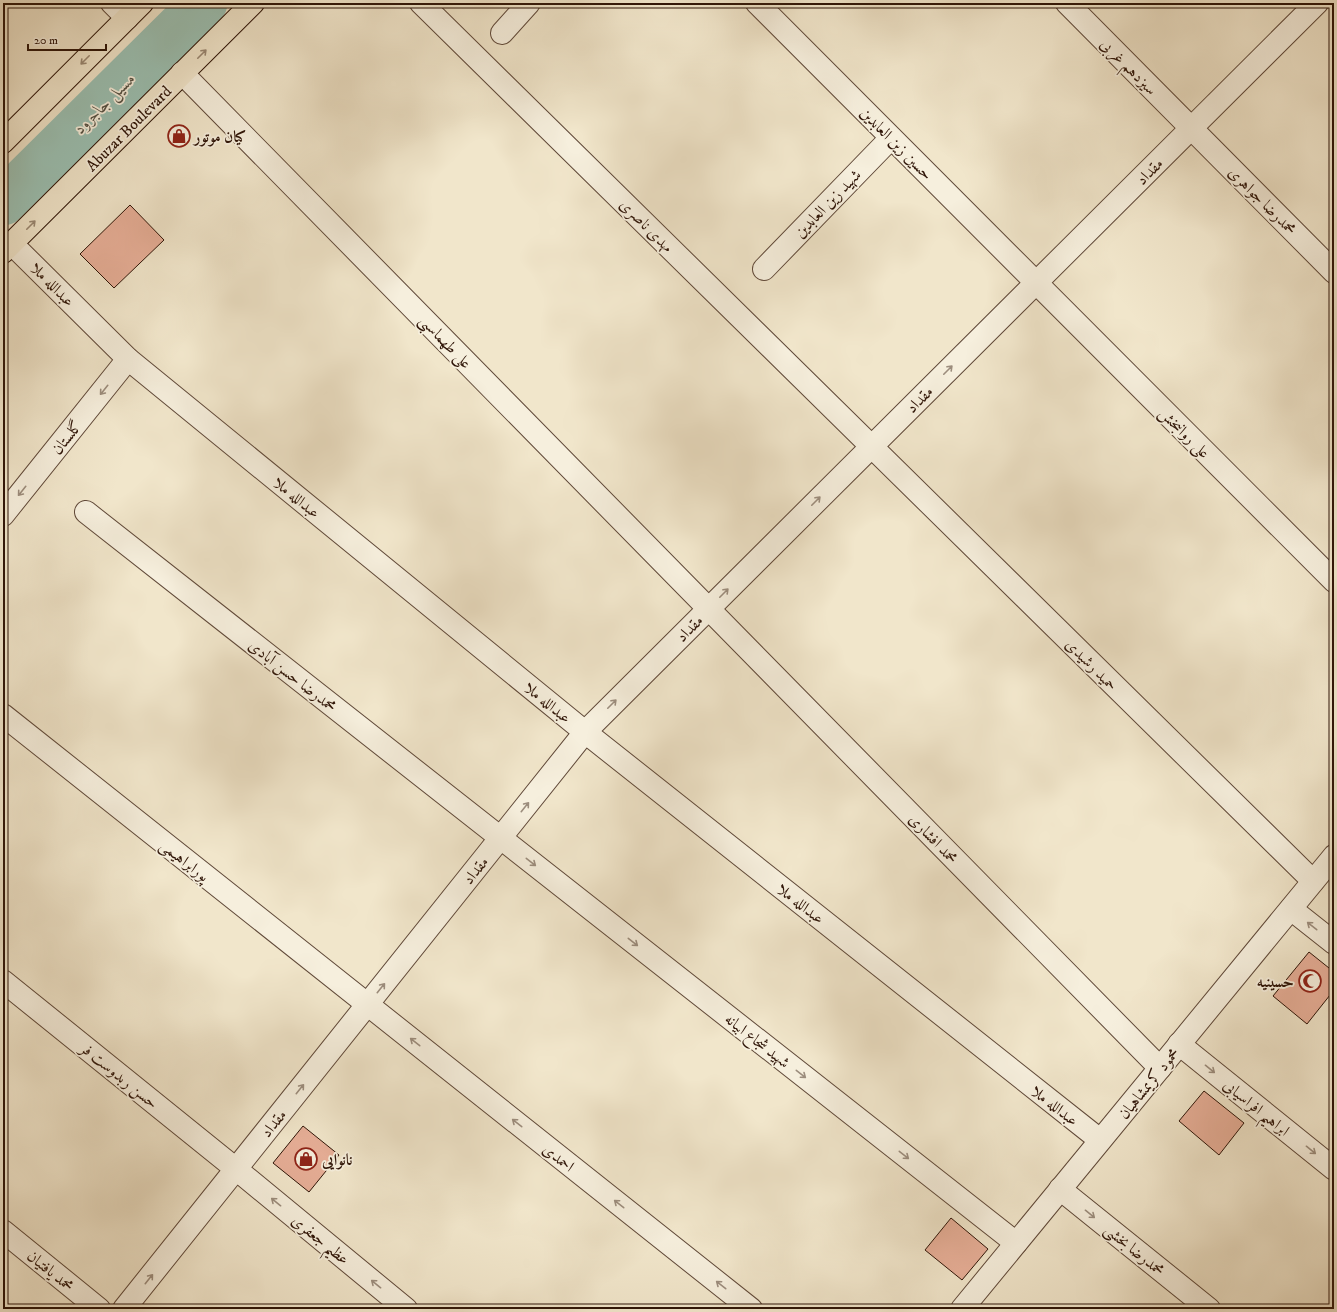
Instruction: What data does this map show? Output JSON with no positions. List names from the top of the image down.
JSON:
{
  "streets": {
    "main road": ["Abuzar Boulevard"],
    "street": [
      "سیزدهم غربی",
      "حسین زین العابدین",
      "مقداد",
      "محمدرضا جواهری",
      "شهید زین العابدین",
      "مهدی ناصری",
      "عبدالله ملا",
      "علی طهماسبی",
      "علی روانبخش",
      "گلستان",
      "حمید رشیدی",
      "محمدرضا حسن آبادی",
      "محمد افشاری",
      "پورابراهیمی",
      "شهید شجاع ابیانه",
      "حسن ربدوست فر",
      "محمود کریمشاهیان",
      "ابراهیم افراسیابی",
      "احمدی",
      "عظیم جعفری",
      "محمدرضا بخشی",
      "محمد یافتیان"
    ]
  },
  "crossings": [
    ["سیزدهم غربی", "مقداد"],
    ["سیزدهم غربی", "محمدرضا جواهری"],
    ["Abuzar Boulevard", "عبدالله ملا"],
    ["Abuzar Boulevard", "علی طهماسبی"],
    ["حسین زین العابدین", "مقداد"],
    ["حسین زین العابدین", "شهید زین العابدین"],
    ["حسین زین العابدین", "علی روانبخش"],
    ["مقداد", "محمدرضا جواهری"],
    ["مقداد", "مهدی ناصری"],
    ["مقداد", "عبدالله ملا"],
    ["مقداد", "علی طهماسبی"],
    ["مقداد", "علی روانبخش"],
    ["مقداد", "حمید رشیدی"],
    ["مقداد", "محمدرضا حسن آبادی"],
    ["مقداد", "محمد افشاری"],
    ["مقداد", "پورابراهیمی"],
    ["مقداد", "شهید شجاع ابیانه"],
    ["مقداد", "حسن ربدوست فر"],
    ["مقداد", "احمدی"],
    ["مقداد", "عظیم جعفری"],
    ["مهدی ناصری", "حمید رشیدی"],
    ["عبدالله ملا", "گلستان"],
    ["عبدالله ملا", "محمود کریمشاهیان"],
    ["علی طهماسبی", "محمد افشاری"],
    ["حمید رشیدی", "محمود کریمشاهیان"],
    ["محمدرضا حسن آبادی", "شهید شجاع ابیانه"],
    ["محمد افشاری", "محمود کریمشاهیان"],
    ["پورابراهیمی", "احمدی"],
    ["شهید شجاع ابیانه", "محمود کریمشاهیان"],
    ["حسن ربدوست فر", "عظیم جعفری"],
    ["محمود کریمشاهیان", "ابراهیم افراسیابی"],
    ["محمود کریمشاهیان", "محمدرضا بخشی"]
  ],
  "one_way": [
    "مقداد",
    "گلستان",
    "شهید شجاع ابیانه",
    "ابراهیم افراسیابی",
    "احمدی",
    "عظیم جعفری",
    "محمدرضا بخشی"
  ],
  "water": ["مسیل جاجرود"],
  "places": {
    "shop": ["کیان موتور", "نانوایی"],
    "mosque": ["حسینیه"]
  },
  "scale_bar": "20 m"
}
